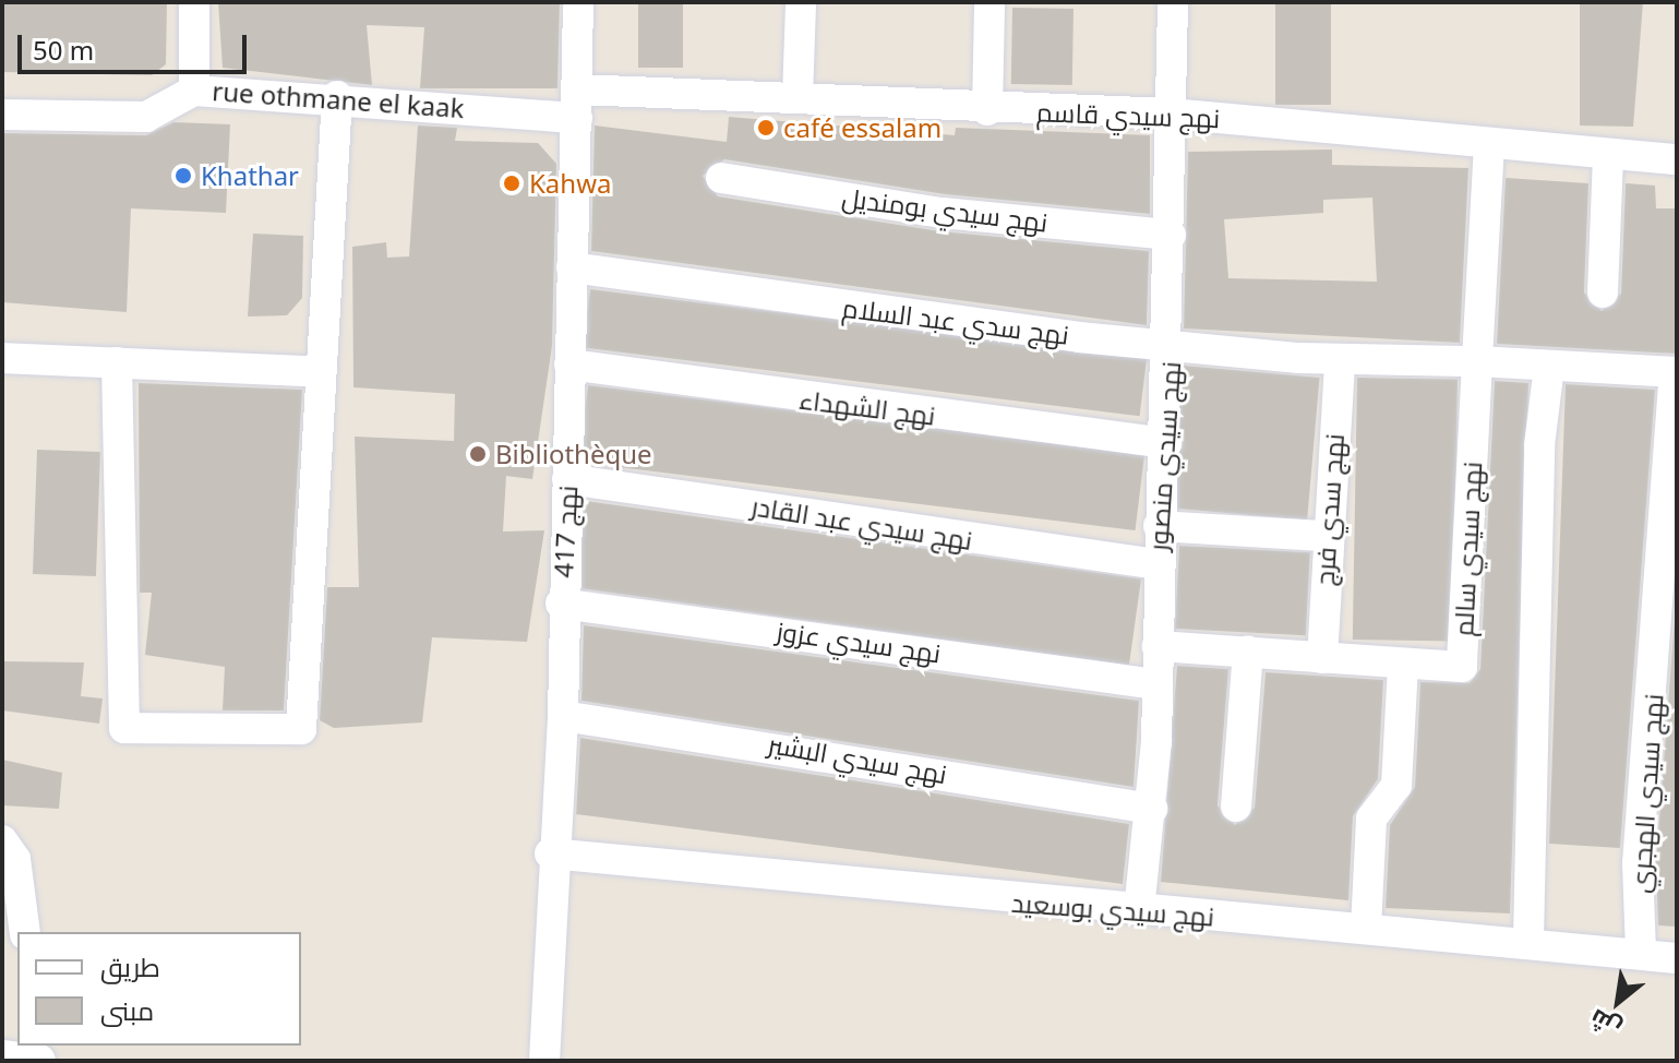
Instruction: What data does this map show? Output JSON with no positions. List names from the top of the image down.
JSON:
{
  "streets": {
    "street": [
      "rue othmane el kaak",
      "نهج سيدي قاسم",
      "نهج سيدي بومنديل",
      "نهج سدي عبد السلام",
      "نهج الشهداء",
      "نهج سيدي منصور",
      "نهج سدي فرج",
      "نهج سيدي عبد القادر",
      "نهج 417",
      "نهج سيدي سالم",
      "نهج سيدي عزوز",
      "نهج سيدي البشير",
      "نهج سيدي الهجري",
      "نهج سيدي بوسعيد"
    ]
  },
  "crossings": [
    ["rue othmane el kaak", "نهج سيدي قاسم"],
    ["rue othmane el kaak", "نهج 417"],
    ["نهج سيدي قاسم", "نهج سيدي منصور"],
    ["نهج سيدي قاسم", "نهج 417"],
    ["نهج سيدي بومنديل", "نهج سيدي منصور"],
    ["نهج سدي عبد السلام", "نهج سيدي منصور"],
    ["نهج سدي عبد السلام", "نهج سدي فرج"],
    ["نهج سدي عبد السلام", "نهج 417"],
    ["نهج سدي عبد السلام", "نهج سيدي سالم"],
    ["نهج سدي عبد السلام", "نهج سيدي الهجري"],
    ["نهج الشهداء", "نهج سيدي منصور"],
    ["نهج الشهداء", "نهج 417"],
    ["نهج سيدي منصور", "نهج سيدي عبد القادر"],
    ["نهج سيدي منصور", "نهج سيدي عزوز"],
    ["نهج سيدي منصور", "نهج سيدي البشير"],
    ["نهج سيدي منصور", "نهج سيدي بوسعيد"],
    ["نهج سيدي عبد القادر", "نهج 417"],
    ["نهج 417", "نهج سيدي عزوز"],
    ["نهج 417", "نهج سيدي البشير"],
    ["نهج 417", "نهج سيدي بوسعيد"],
    ["نهج سيدي الهجري", "نهج سيدي بوسعيد"]
  ],
  "places": [
    "café essalam",
    "Khathar",
    "Kahwa",
    "Bibliothèque"
  ],
  "legend": ["طريق", "مبنى"],
  "scale_bar": "50 m",
  "north": "bottom left"
}
